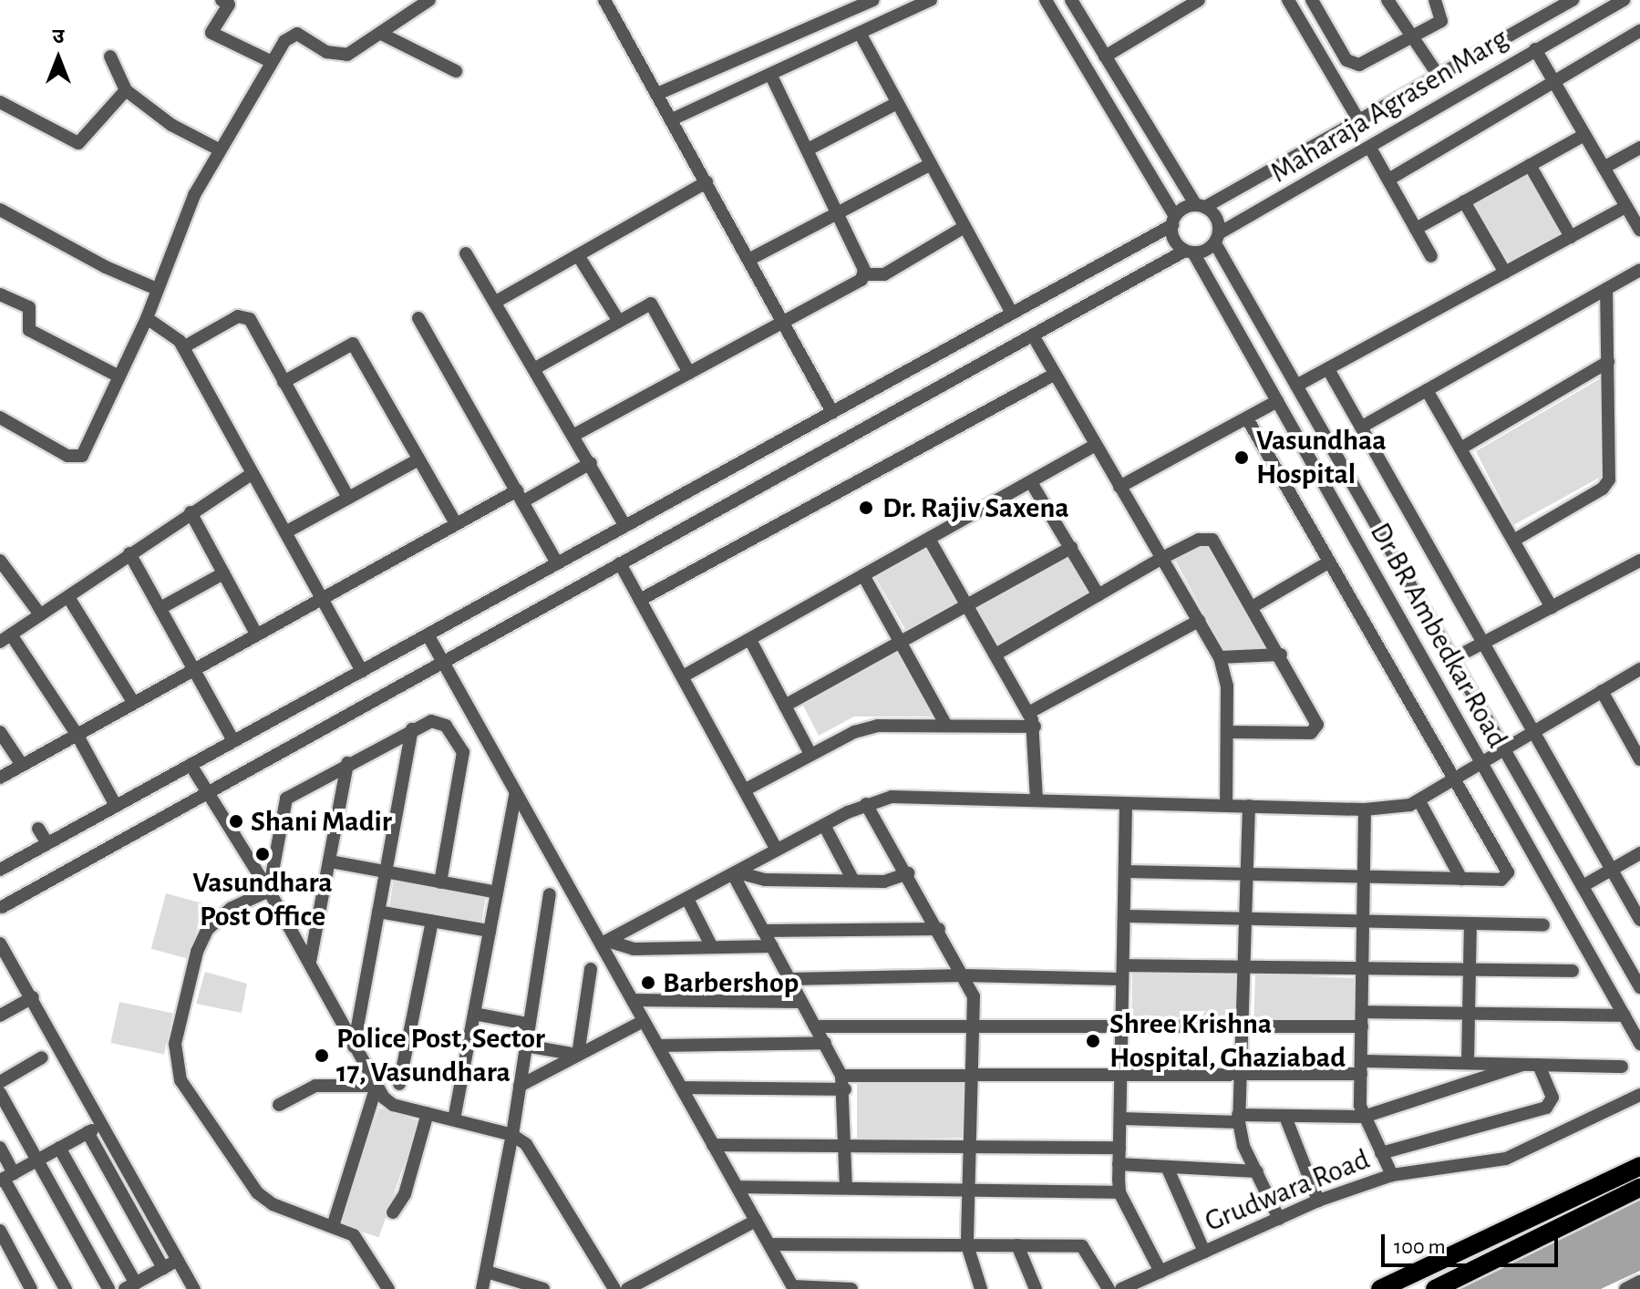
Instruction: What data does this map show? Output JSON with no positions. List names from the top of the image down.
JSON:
{
  "streets": {
    "street": ["Maharaja Agrasen Marg", "Dr BR Ambedkar Road", "Grudwara Road"]
  },
  "crossings": [
    ["Maharaja Agrasen Marg", "Dr BR Ambedkar Road"]
  ],
  "places": [
    "Vasundhaa Hospital",
    "Dr. Rajiv Saxena",
    "Shani Madir",
    "Vasundhara Post Office",
    "Barbershop",
    "Shree Krishna Hospital, Ghaziabad",
    "Police Post, Sector 17, Vasundhara"
  ],
  "scale_bar": "100 m",
  "north": "top"
}
